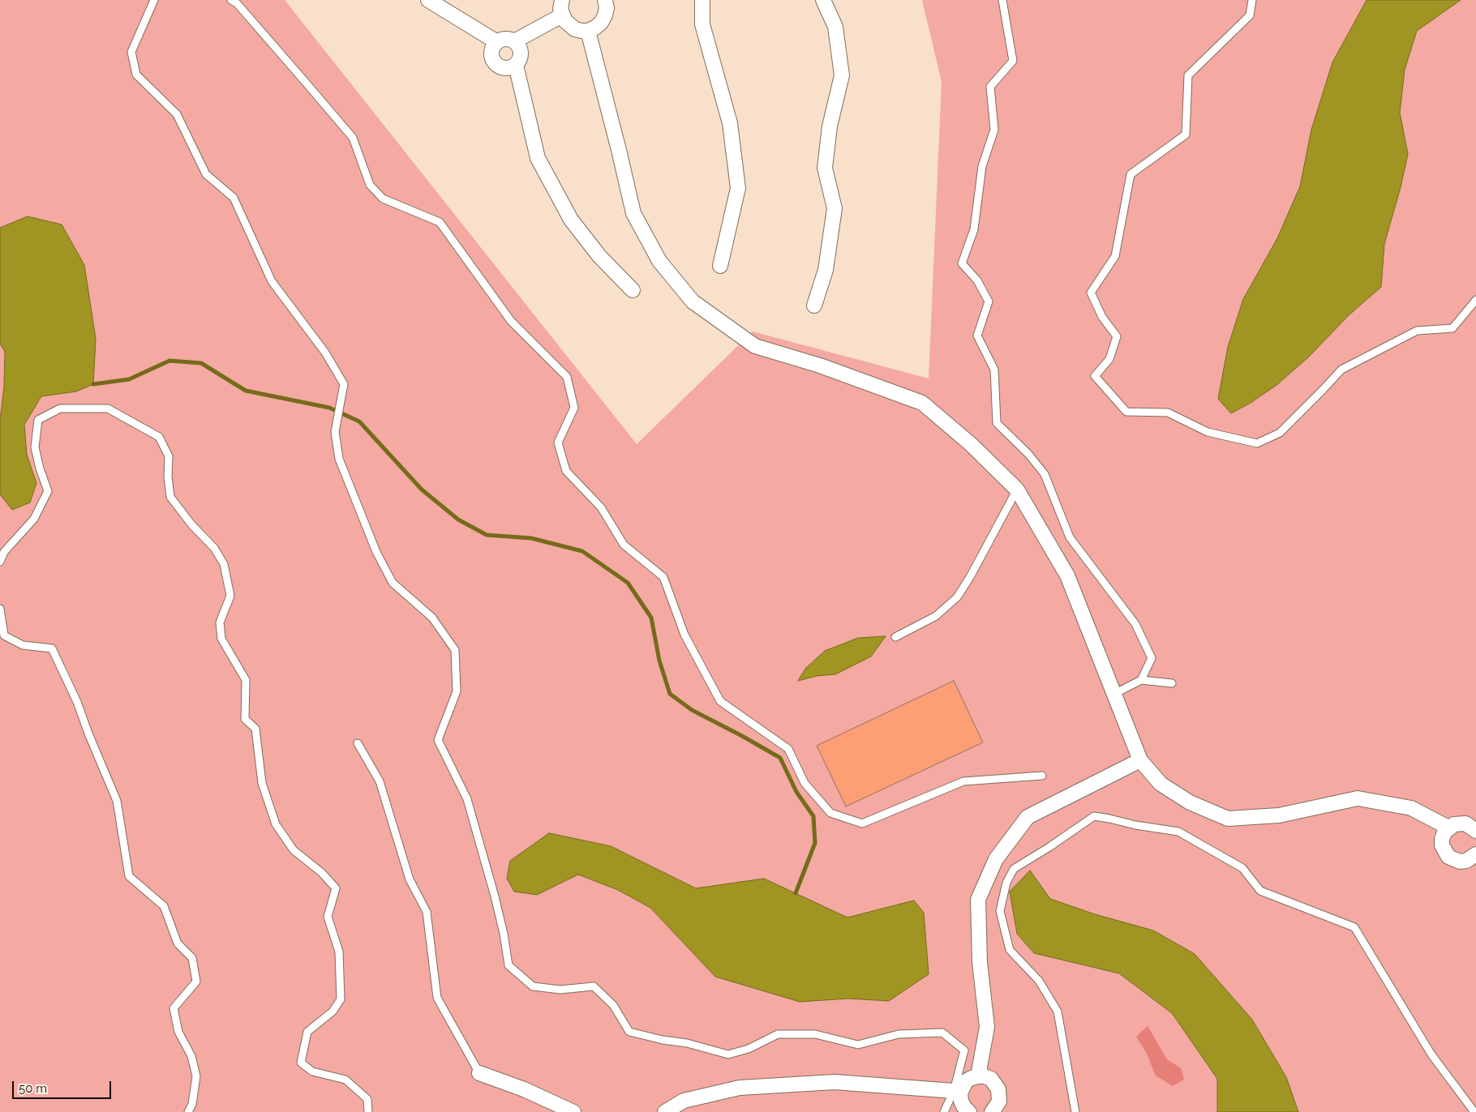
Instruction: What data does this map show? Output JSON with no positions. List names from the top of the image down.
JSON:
{
  "scale_bar": "50 m"
}
